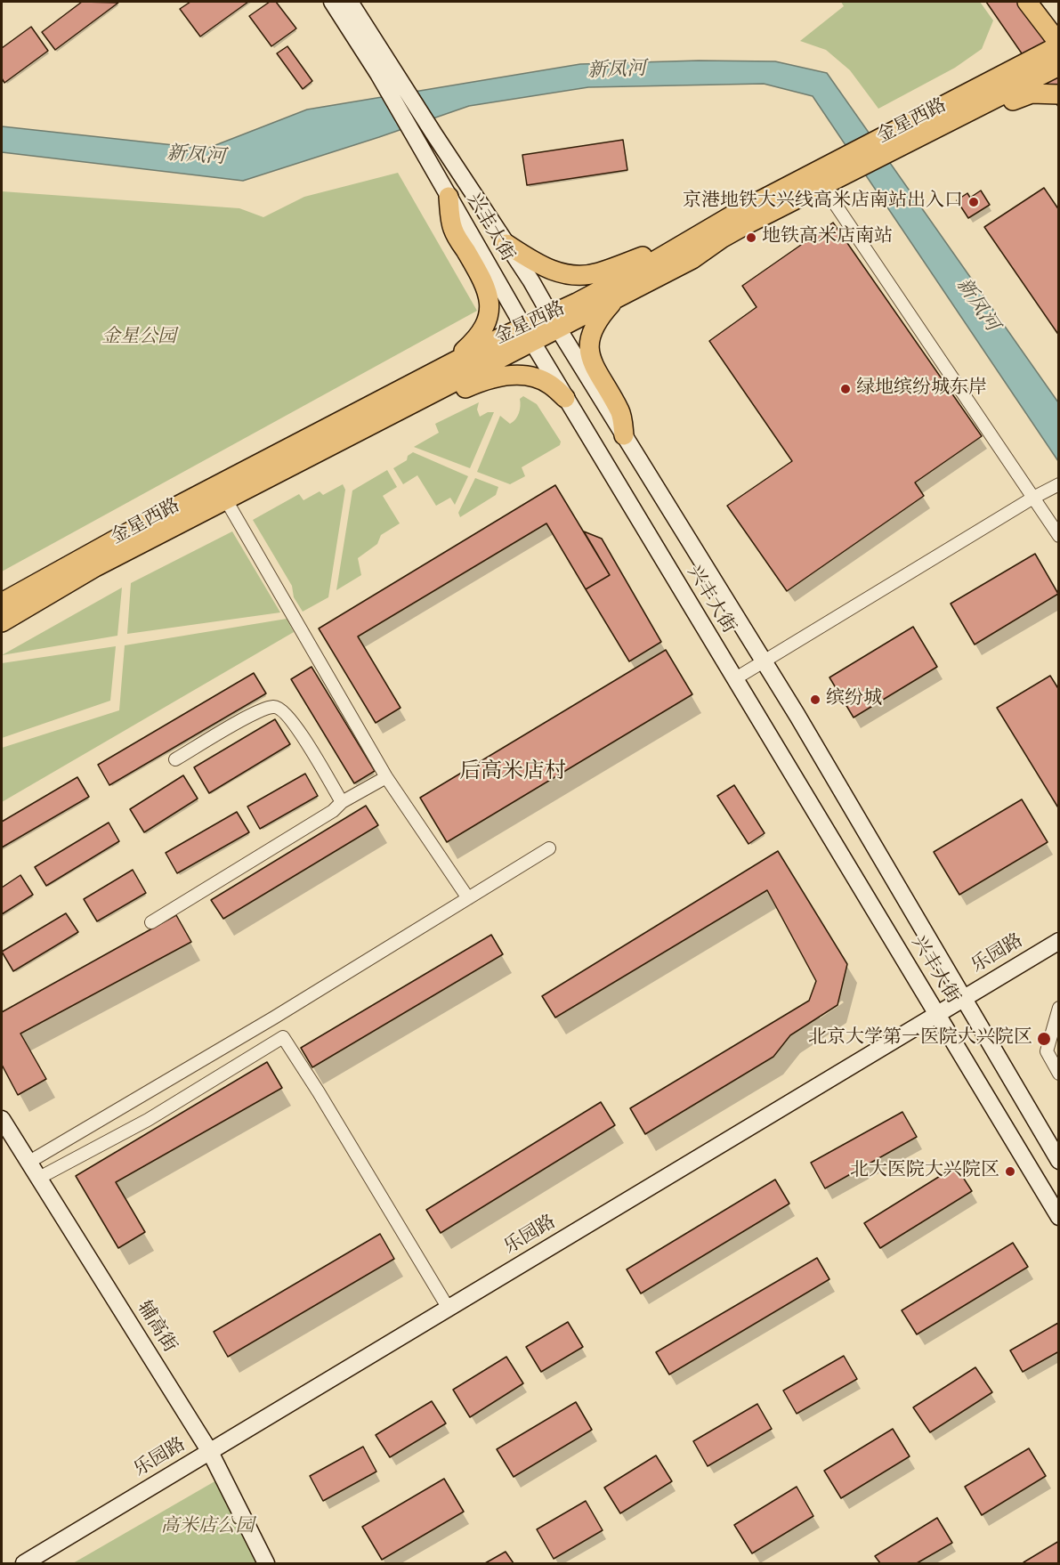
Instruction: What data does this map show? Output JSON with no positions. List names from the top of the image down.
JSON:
{
  "streets": {
    "main road": [
      "金星西路",
      "兴丰大街",
      "乐园路",
      "辅高街"
    ]
  },
  "crossings": [
    ["金星西路", "兴丰大街"],
    ["兴丰大街", "乐园路"],
    ["乐园路", "辅高街"]
  ],
  "districts": ["后高米店村"],
  "water": ["新凤河"],
  "parks": ["金星公园", "高米店公园"],
  "places": [
    "京港地铁大兴线高米店南站出入口",
    "地铁高米店南站",
    "绿地缤纷城东岸",
    "缤纷城",
    "北京大学第一医院大兴院区",
    "北大医院大兴院区"
  ]
}
